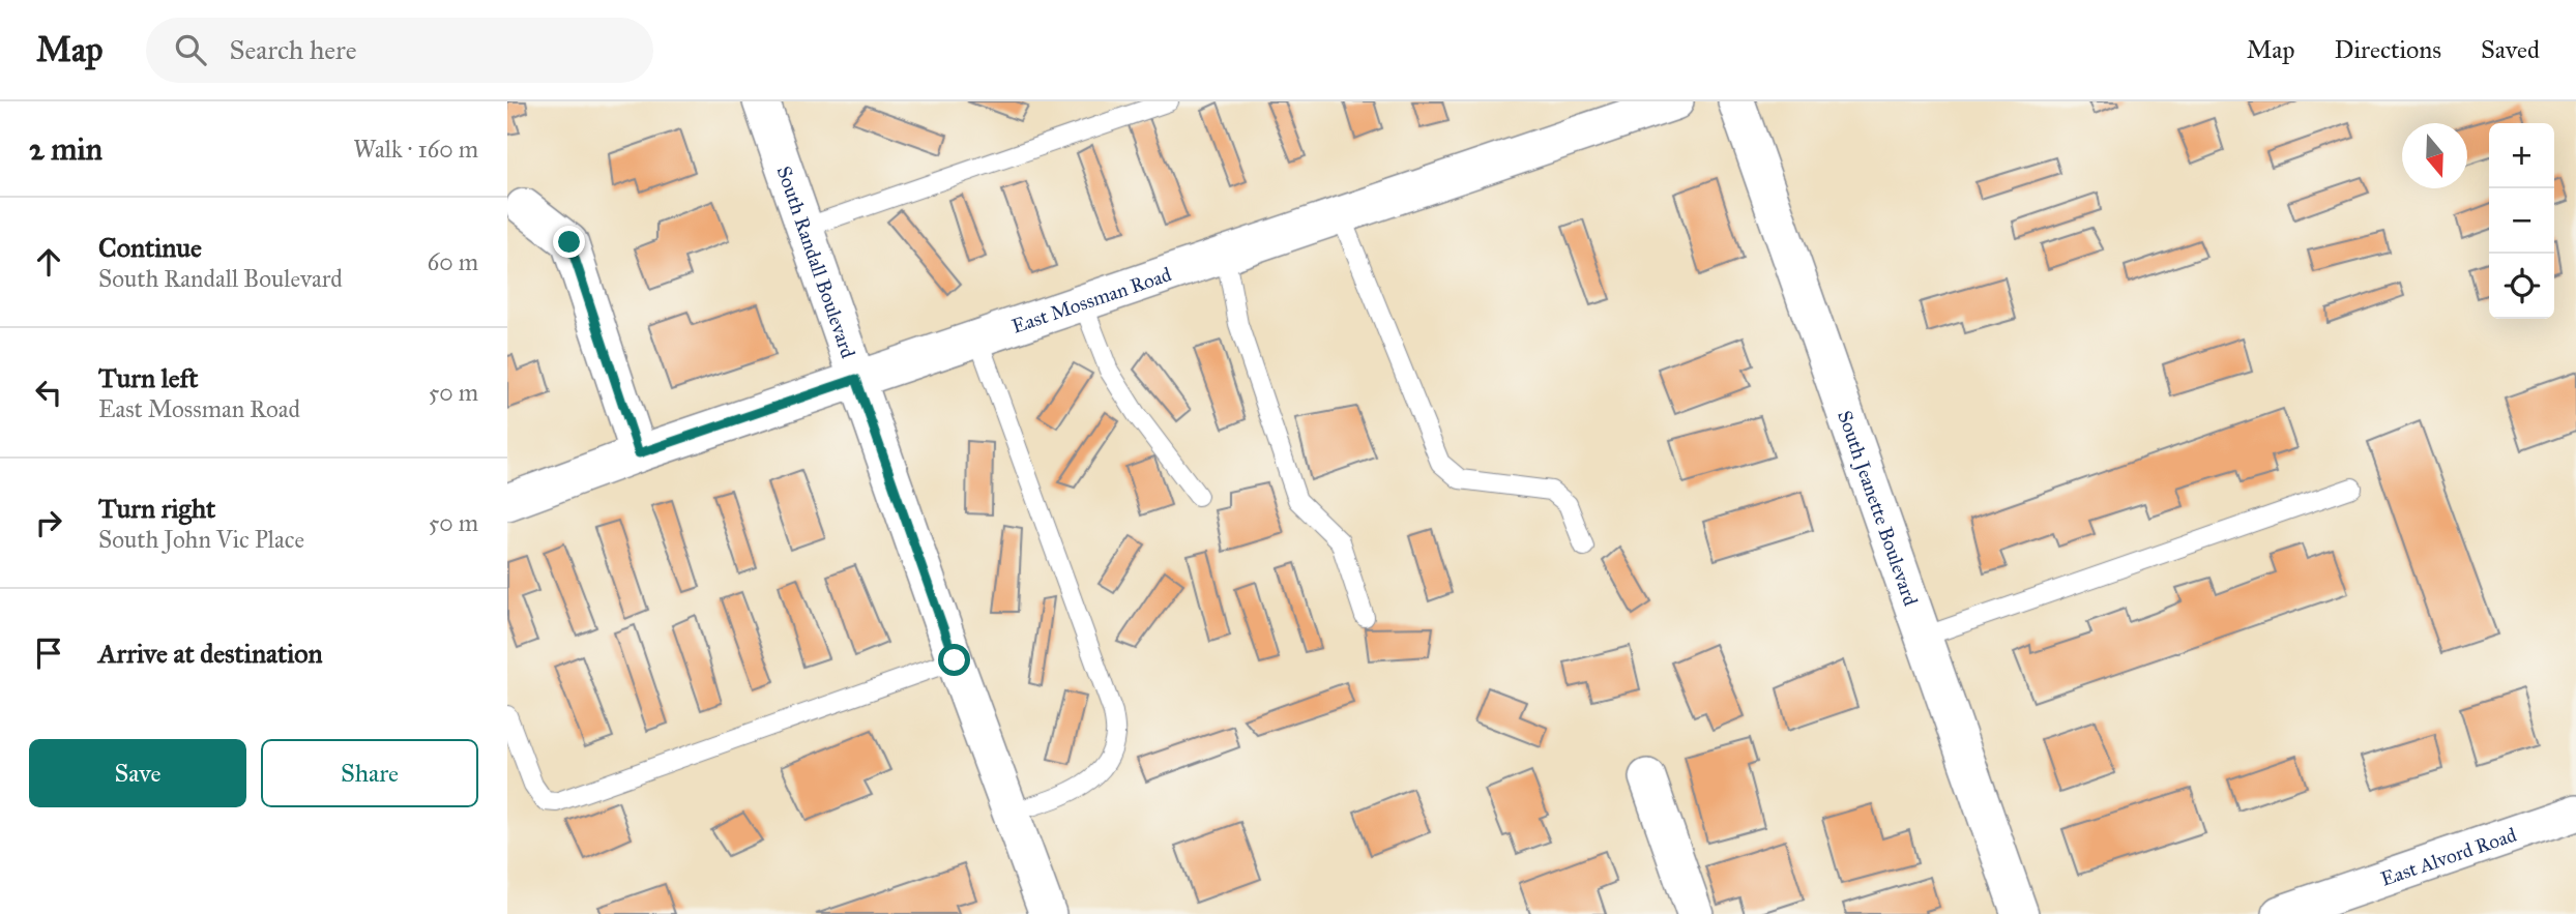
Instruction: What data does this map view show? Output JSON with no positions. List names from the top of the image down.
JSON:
{
  "streets": {
    "street": [
      "South Randall Boulevard",
      "East Mossman Road",
      "South Jeanette Boulevard",
      "East Alvord Road"
    ]
  },
  "crossings": [
    ["South Randall Boulevard", "East Mossman Road"]
  ],
  "north": "bottom",
  "page": {
    "header": "Map",
    "search": "Search here",
    "nav": ["Map", "Directions", "Saved"],
    "heading": ["2 min", "Walk · 160 m"],
    "map_buttons": ["+", "−"],
    "list": [
      ["Continue", "South Randall Boulevard", "60 m"],
      ["Turn left", "East Mossman Road", "50 m"],
      ["Turn right", "South John Vic Place", "50 m"],
      "Arrive at destination"
    ],
    "buttons": ["Save", "Share"]
  }
}
